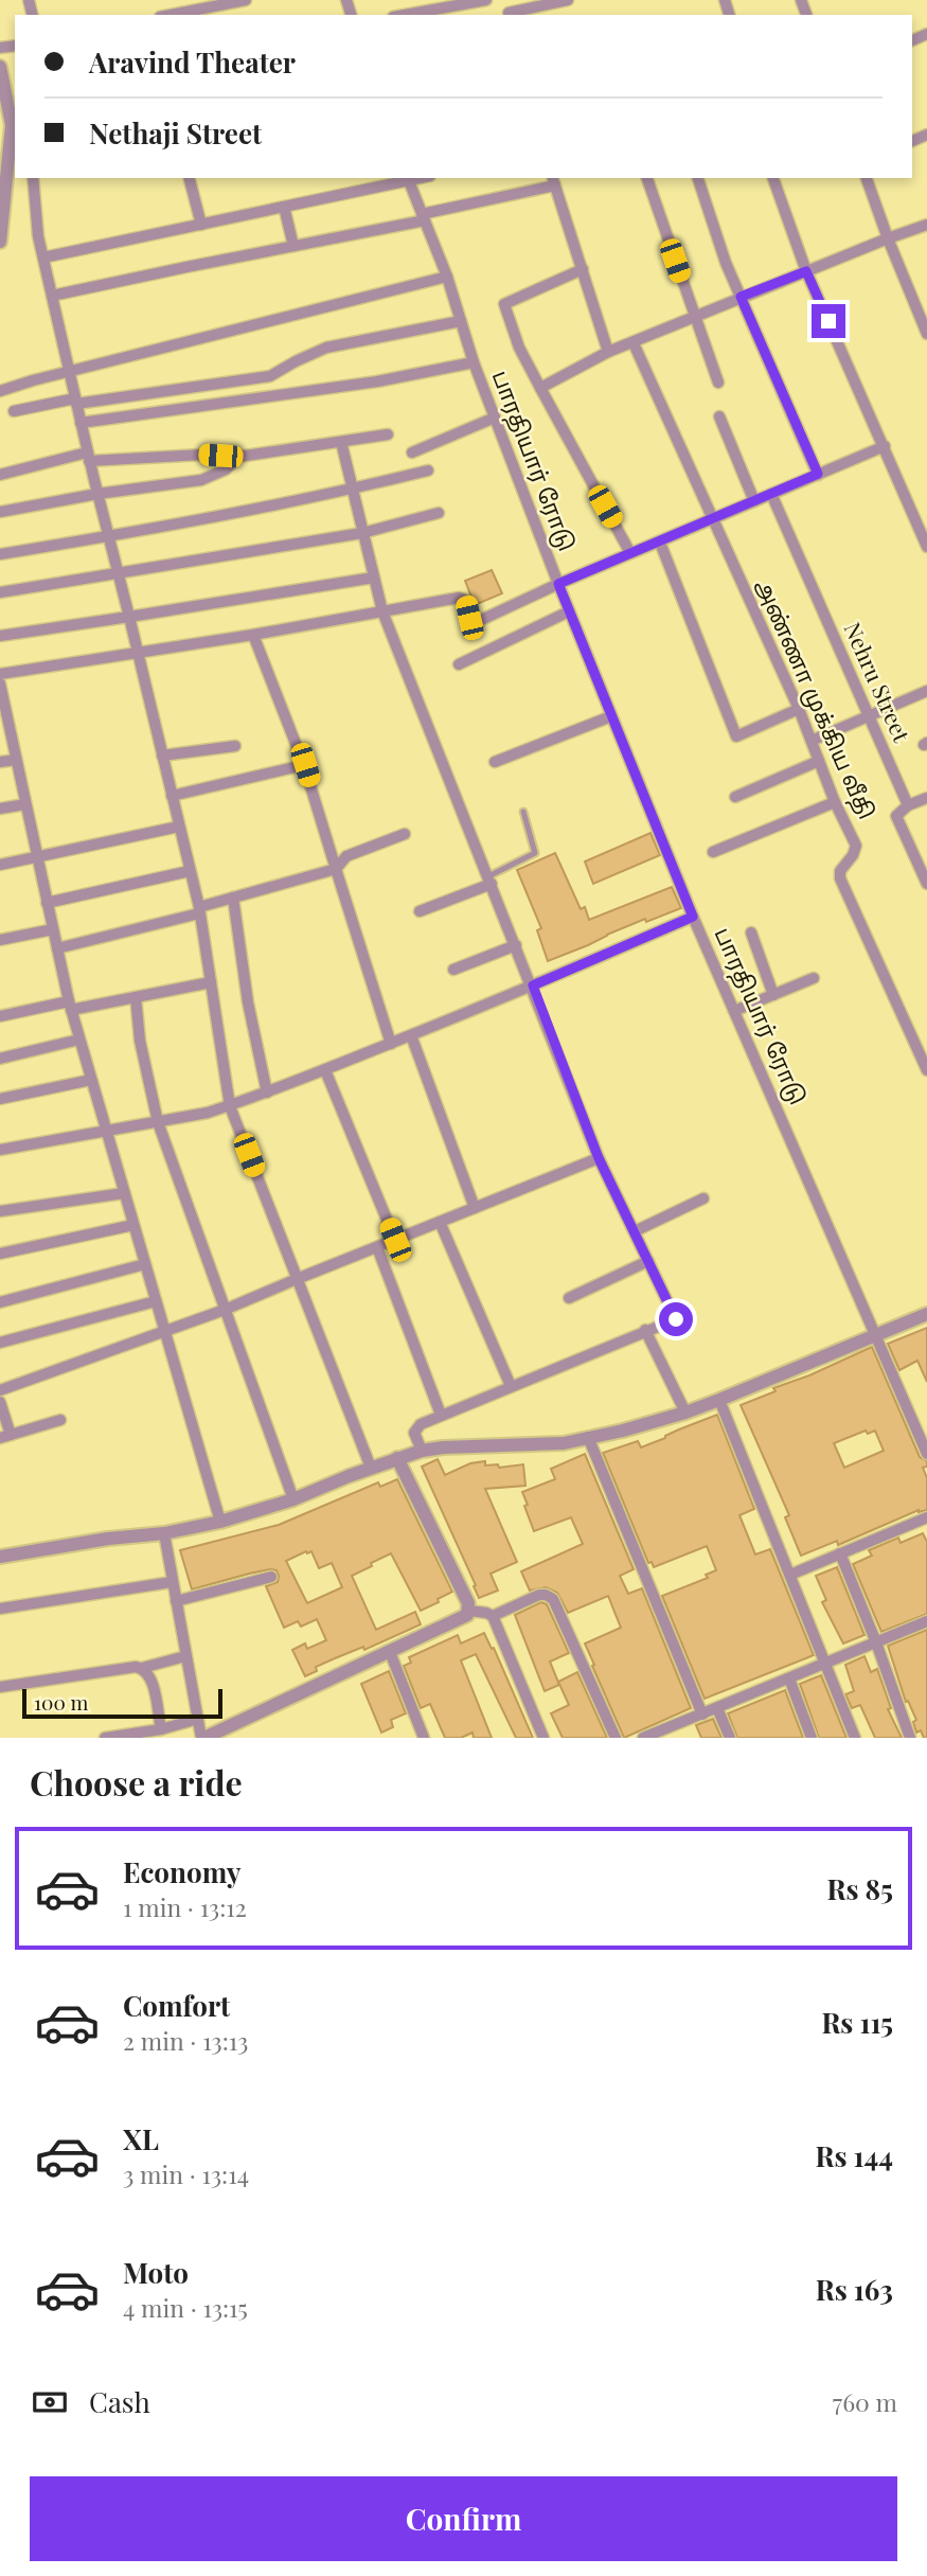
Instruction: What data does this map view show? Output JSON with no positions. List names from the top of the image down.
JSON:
{
  "streets": {
    "street": ["பாரதியார் ரோடு", "Nehru Street", "அண்ணா முக்கிய வீதி"]
  },
  "scale_bar": "100 m",
  "page": {
    "banner": ["Aravind Theater", "Nethaji Street"],
    "scale": "100 m",
    "heading": "Choose a ride",
    "list": [
      {
        "name": "Economy",
        "note": "1 min · 13:12",
        "value": "Rs 85"
      },
      {
        "name": "Comfort",
        "note": "2 min · 13:13",
        "value": "Rs 115"
      },
      {
        "name": "XL",
        "note": "3 min · 13:14",
        "value": "Rs 144"
      },
      {
        "name": "Moto",
        "note": "4 min · 13:15",
        "value": "Rs 163"
      }
    ],
    "pay": ["Cash", "760 m"],
    "buttons": "Confirm"
  }
}
